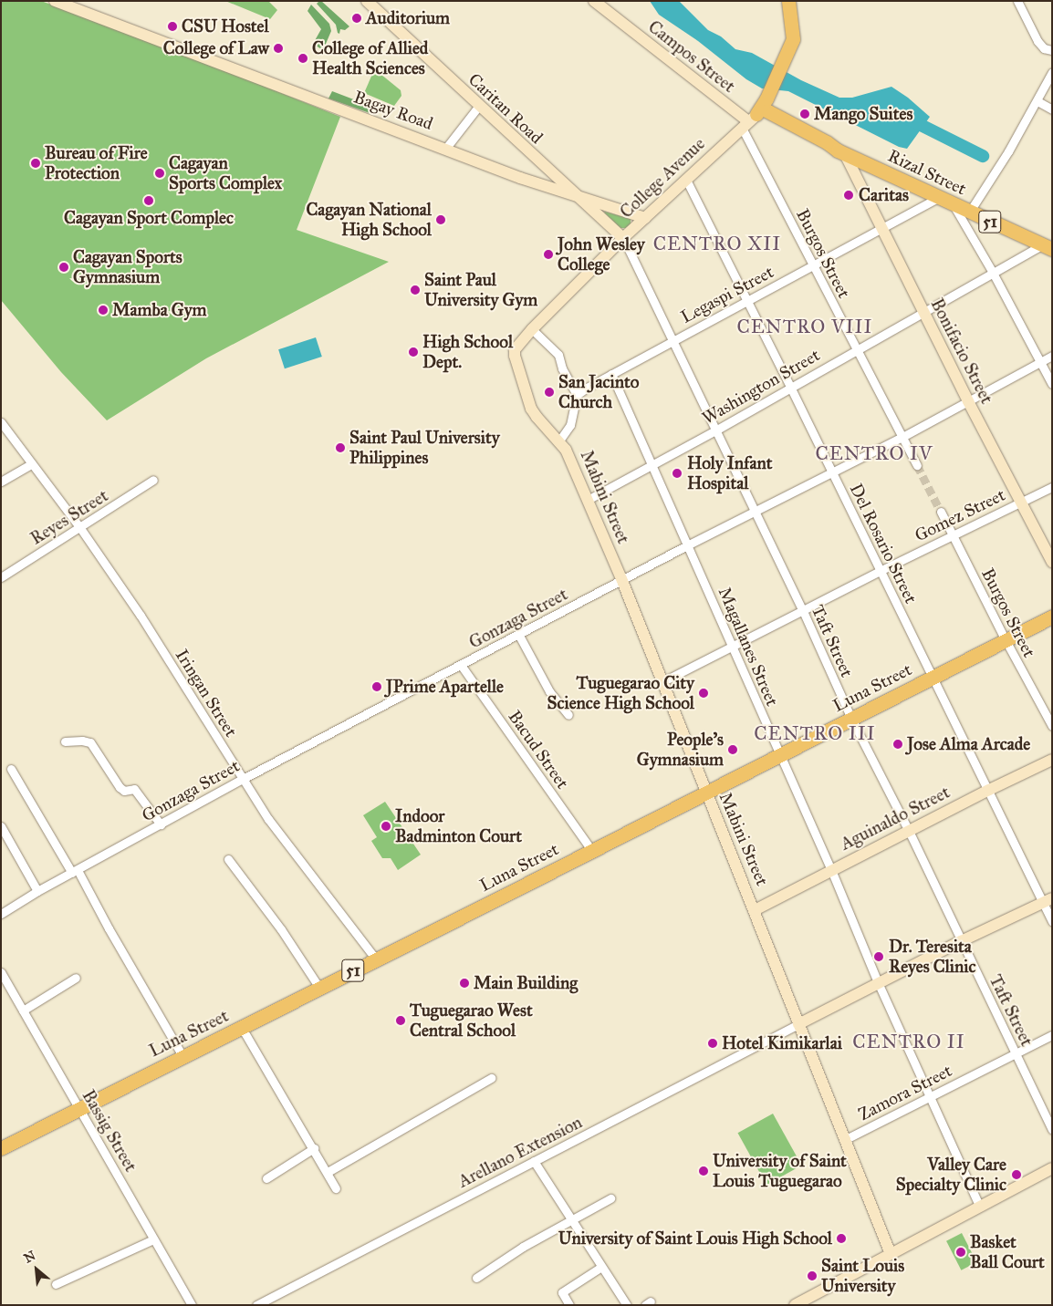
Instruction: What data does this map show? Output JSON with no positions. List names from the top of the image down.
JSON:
{
  "streets": {
    "main road": ["Rizal Street", "51", "Luna Street"],
    "street": [
      "Campos Street",
      "Caritan Road",
      "Bagay Road",
      "College Avenue",
      "Burgos Street",
      "Legaspi Street",
      "Bonifacio Street",
      "Washington Street",
      "Mabini Street",
      "Gomez Street",
      "Reyes Street",
      "Del Rosario Street",
      "Gonzaga Street",
      "Taft Street",
      "Magallanes Street",
      "Iringan Street",
      "Bacud Street",
      "Aguinaldo Street",
      "Zamora Street",
      "Bassig Street",
      "Arellano Extension"
    ]
  },
  "crossings": [
    ["Campos Street", "Rizal Street"],
    ["Campos Street", "College Avenue"],
    ["Campos Street", "Burgos Street"],
    ["Caritan Road", "Bagay Road"],
    ["Caritan Road", "College Avenue"],
    ["Caritan Road", "Taft Street"],
    ["Bagay Road", "College Avenue"],
    ["Rizal Street", "College Avenue"],
    ["Rizal Street", "Burgos Street"],
    ["Rizal Street", "Legaspi Street"],
    ["Rizal Street", "Bonifacio Street"],
    ["Rizal Street", "Washington Street"],
    ["College Avenue", "Burgos Street"],
    ["College Avenue", "Mabini Street"],
    ["College Avenue", "Del Rosario Street"],
    ["College Avenue", "Taft Street"],
    ["Burgos Street", "Legaspi Street"],
    ["Burgos Street", "Washington Street"],
    ["Burgos Street", "Gomez Street"],
    ["Burgos Street", "Gonzaga Street"],
    ["Burgos Street", "Luna Street"],
    ["Legaspi Street", "Bonifacio Street"],
    ["Legaspi Street", "Del Rosario Street"],
    ["Legaspi Street", "Taft Street"],
    ["Legaspi Street", "Magallanes Street"],
    ["Bonifacio Street", "Washington Street"],
    ["Bonifacio Street", "Gomez Street"],
    ["Bonifacio Street", "Gonzaga Street"],
    ["Washington Street", "Mabini Street"],
    ["Washington Street", "Del Rosario Street"],
    ["Washington Street", "Taft Street"],
    ["Washington Street", "Magallanes Street"],
    ["Mabini Street", "Gomez Street"],
    ["Mabini Street", "Gonzaga Street"],
    ["Mabini Street", "Luna Street"],
    ["Mabini Street", "Aguinaldo Street"],
    ["Mabini Street", "Zamora Street"],
    ["Mabini Street", "Arellano Extension"],
    ["Gomez Street", "Del Rosario Street"],
    ["Gomez Street", "Taft Street"],
    ["Gomez Street", "Magallanes Street"],
    ["Reyes Street", "Iringan Street"],
    ["Del Rosario Street", "Gonzaga Street"],
    ["Del Rosario Street", "Luna Street"],
    ["Del Rosario Street", "Aguinaldo Street"],
    ["Gonzaga Street", "Taft Street"],
    ["Gonzaga Street", "Magallanes Street"],
    ["Gonzaga Street", "Iringan Street"],
    ["Gonzaga Street", "Bacud Street"],
    ["Taft Street", "Luna Street"],
    ["Taft Street", "Aguinaldo Street"],
    ["Taft Street", "Zamora Street"],
    ["Magallanes Street", "Luna Street"],
    ["Magallanes Street", "Aguinaldo Street"],
    ["Magallanes Street", "Zamora Street"],
    ["Luna Street", "Iringan Street"],
    ["Luna Street", "Bacud Street"],
    ["Luna Street", "Bassig Street"]
  ],
  "districts": [
    "CENTRO XII",
    "CENTRO VIII",
    "CENTRO IV",
    "CENTRO III",
    "CENTRO II"
  ],
  "places": [
    "Auditorium",
    "CSU Hostel",
    "College of Law",
    "College of Allied Health Sciences",
    "Mango Suites",
    "Bureau of Fire Protection",
    "Cagayan Sports Complex",
    "Caritas",
    "Cagayan Sport Complec",
    "Cagayan National High School",
    "John Wesley College",
    "Cagayan Sports Gymnasium",
    "Saint Paul University Gym",
    "Mamba Gym",
    "High School Dept.",
    "San Jacinto Church",
    "Saint Paul University Philippines",
    "Holy Infant Hospital",
    "JPrime Apartelle",
    "Tuguegarao City Science High School",
    "Jose Alma Arcade",
    "People's Gymnasium",
    "Indoor Badminton Court",
    "Dr. Teresita Reyes Clinic",
    "Main Building",
    "Tuguegarao West Central School",
    "Hotel Kimikarlai",
    "University of Saint Louis Tuguegarao",
    "Valley Care Specialty Clinic",
    "University of Saint Louis High School",
    "Basket Ball Court",
    "Saint Louis University"
  ],
  "north": "top left"
}
